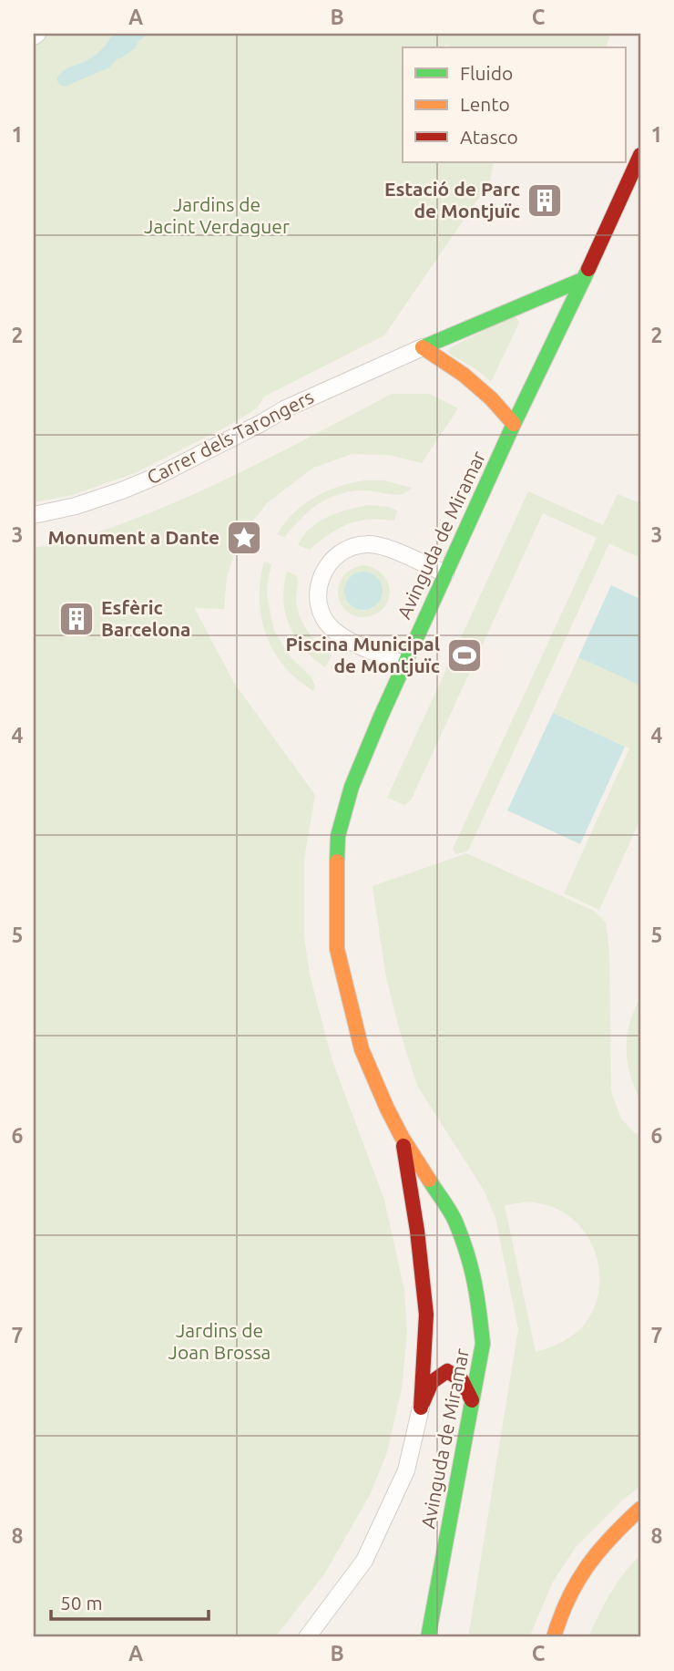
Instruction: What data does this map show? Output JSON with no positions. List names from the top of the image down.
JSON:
{
  "streets": {
    "street": ["Carrer dels Tarongers", "Avinguda de Miramar"]
  },
  "parks": ["Jardins de Jacint Verdaguer", "Jardins de Joan Brossa"],
  "places": {
    "building": ["Estació de Parc de Montjuïc", "Esfèric Barcelona"],
    "place": ["Monument a Dante"],
    "sports": ["Piscina Municipal de Montjuïc"]
  },
  "legend": ["Fluido", "Lento", "Atasco"],
  "scale_bar": "50 m",
  "grid": {
    "columns": ["A", "B", "C"],
    "rows": [
      "1",
      "2",
      "3",
      "4",
      "5",
      "6",
      "7",
      "8"
    ]
  }
}
